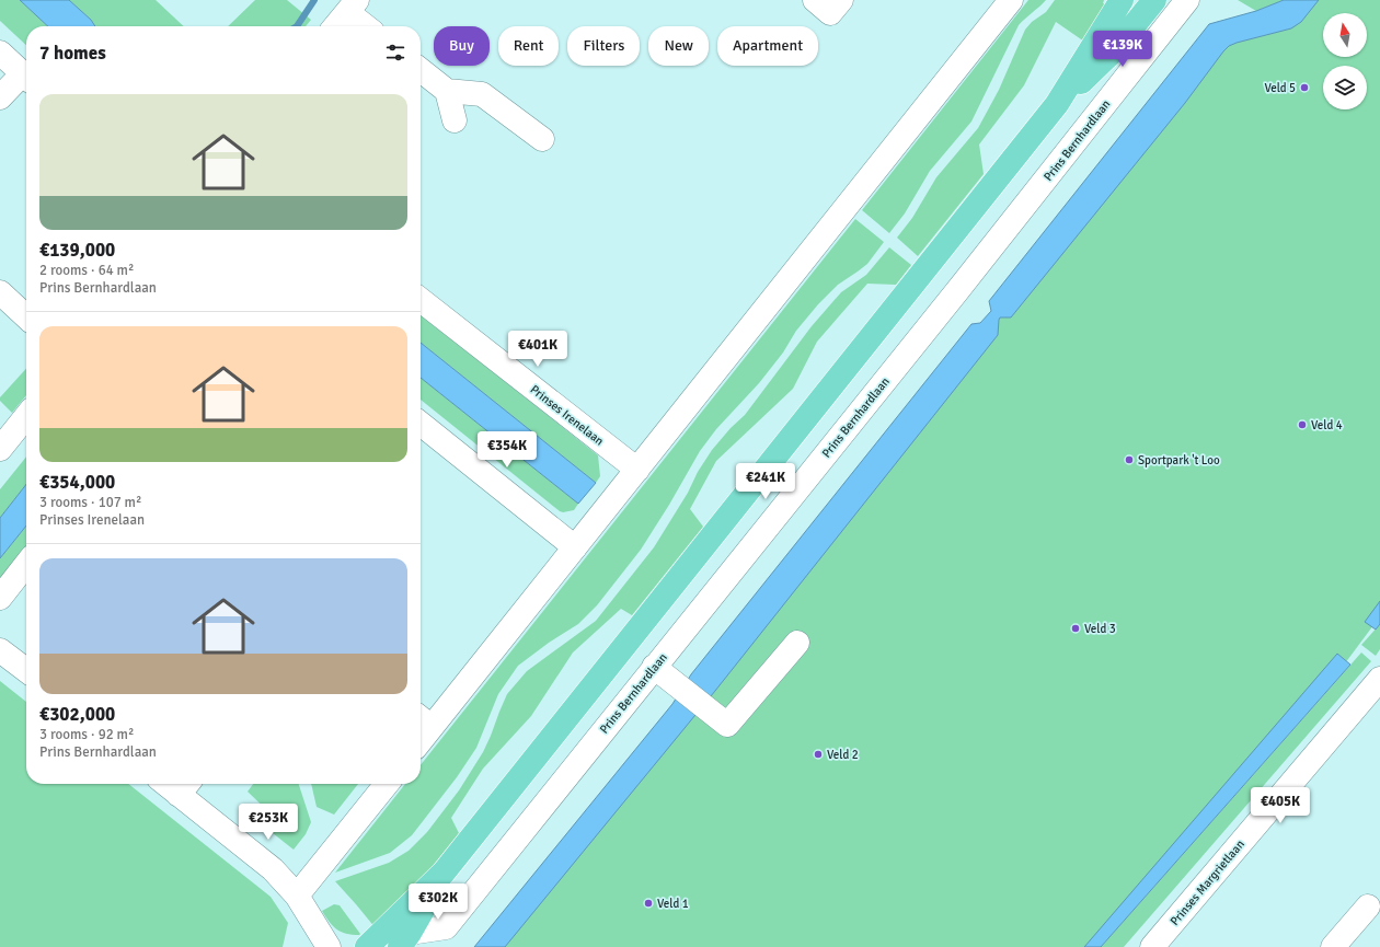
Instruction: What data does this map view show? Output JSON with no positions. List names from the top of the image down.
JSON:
{
  "streets": {
    "main road": ["Prins Bernhardlaan"],
    "street": ["Prinses Irenelaan", "Prinses Margrietlaan"]
  },
  "places": [
    "Veld 5",
    "Veld 4",
    "Sportpark 't Loo",
    "Veld 3",
    "Veld 2",
    "Veld 1"
  ],
  "north": "top",
  "page": {
    "chip": [
      "Buy",
      "Rent",
      "Filters",
      "New",
      "Apartment"
    ],
    "heading": "7 homes",
    "price": [
      "€139K",
      "€401K",
      "€354K",
      "€241K",
      "€405K",
      "€253K",
      "€302K"
    ],
    "list": [
      {
        "name": "€139,000",
        "note": "2 rooms · 64 m² · Prins Bernhardlaan"
      },
      {
        "name": "€354,000",
        "note": "3 rooms · 107 m² · Prinses Irenelaan"
      },
      {
        "name": "€302,000",
        "note": "3 rooms · 92 m² · Prins Bernhardlaan"
      }
    ]
  }
}
